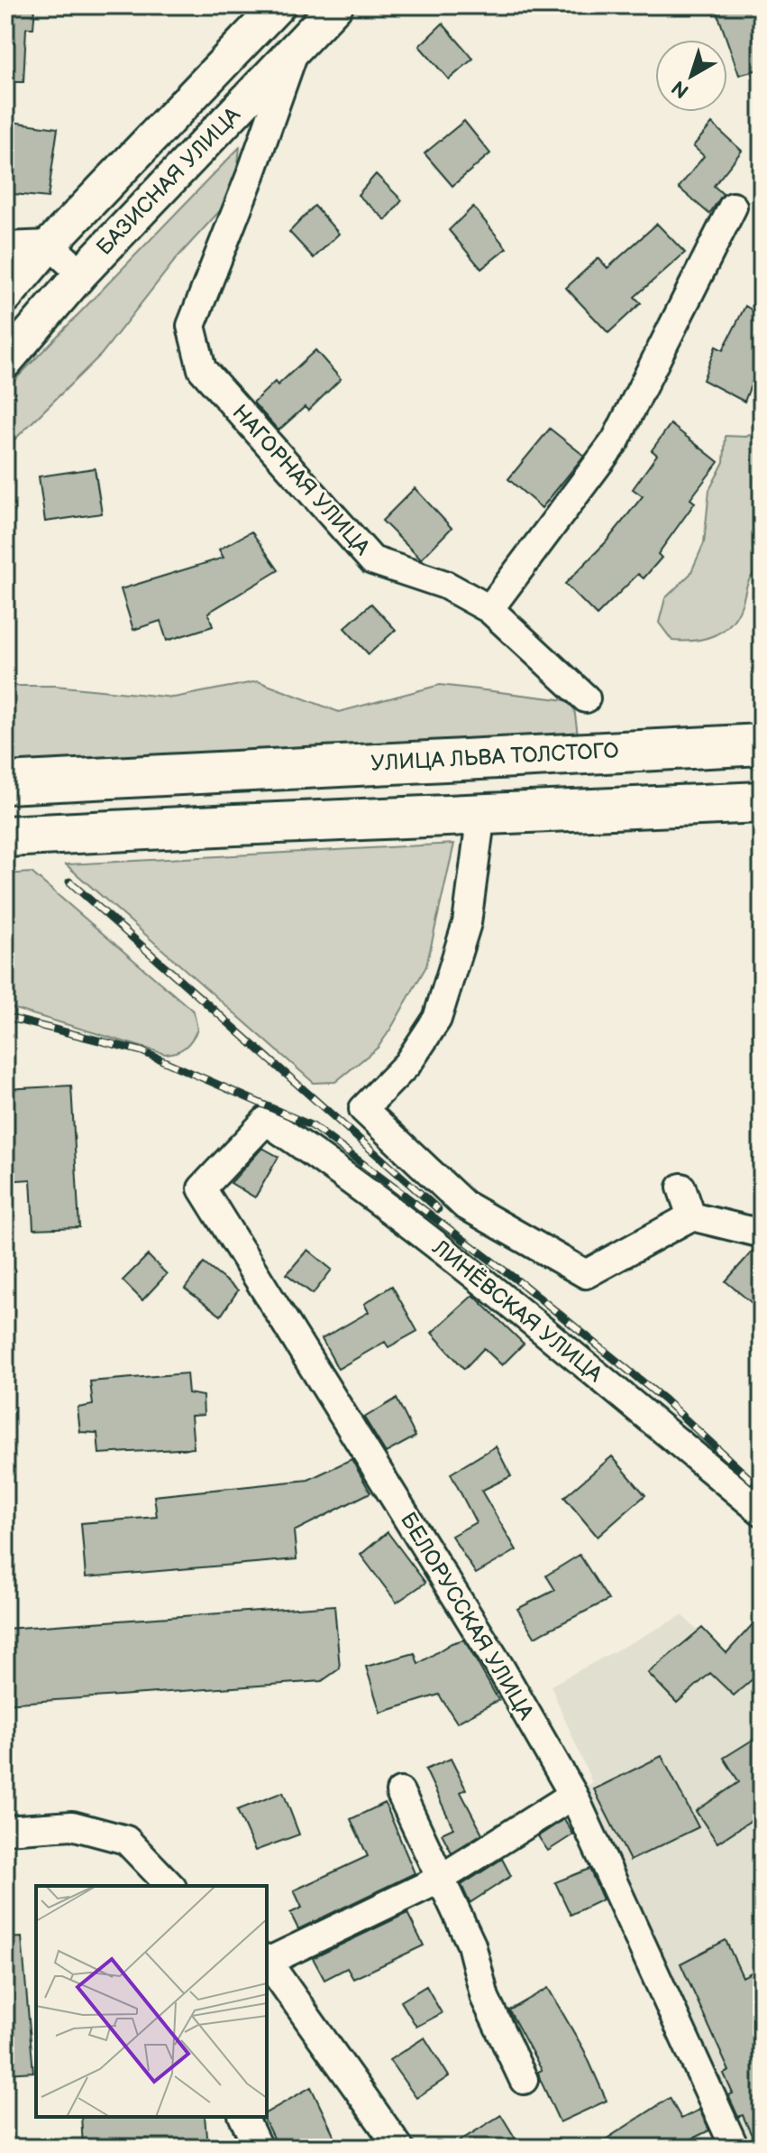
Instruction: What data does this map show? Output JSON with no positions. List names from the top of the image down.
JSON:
{
  "streets": {
    "main road": ["УЛИЦА ЛЬВА ТОЛСТОГО"],
    "street": [
      "БАЗИСНАЯ УЛИЦА",
      "НАГОРНАЯ УЛИЦА",
      "ЛИНЁВСКАЯ УЛИЦА",
      "БЕЛОРУССКАЯ УЛИЦА"
    ]
  },
  "crossings": [
    ["БАЗИСНАЯ УЛИЦА", "НАГОРНАЯ УЛИЦА"],
    ["ЛИНЁВСКАЯ УЛИЦА", "БЕЛОРУССКАЯ УЛИЦА"]
  ],
  "north": "bottom left"
}
